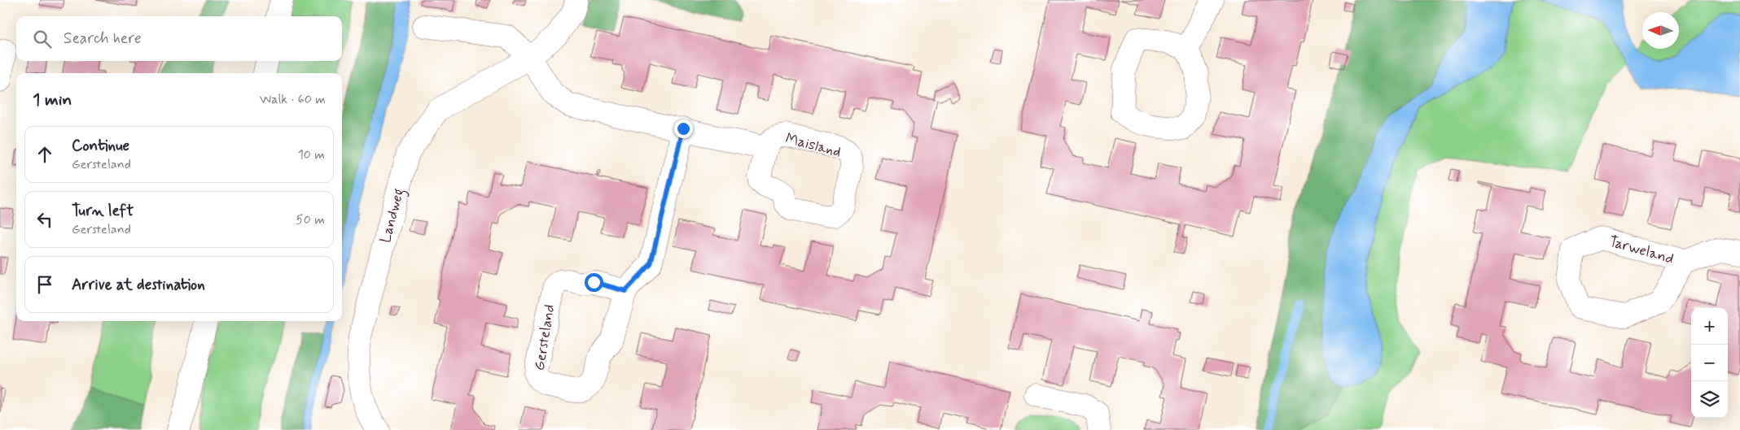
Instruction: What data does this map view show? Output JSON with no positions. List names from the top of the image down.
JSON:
{
  "streets": {
    "street": [
      "Maisland",
      "Landweg",
      "Tarweland",
      "Gersteland"
    ]
  },
  "crossings": [
    ["Maisland", "Landweg"],
    ["Maisland", "Gersteland"]
  ],
  "north": "left",
  "page": {
    "search": "Search here",
    "heading": ["1 min", "Walk · 60 m"],
    "list": [
      ["Continue", "Gersteland", "10 m"],
      ["Turn left", "Gersteland", "50 m"],
      "Arrive at destination"
    ],
    "map_buttons": ["+", "−"]
  }
}
